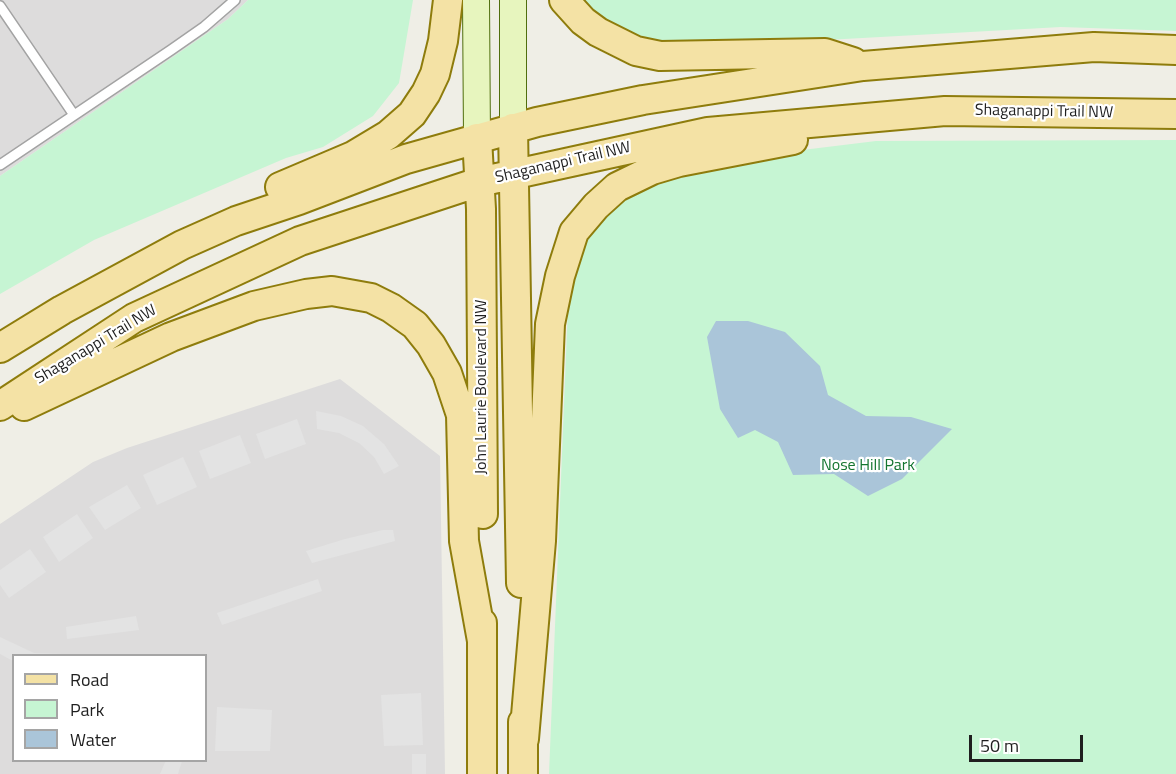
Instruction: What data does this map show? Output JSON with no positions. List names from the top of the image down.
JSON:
{
  "streets": {
    "main road": ["Shaganappi Trail NW", "John Laurie Boulevard NW"]
  },
  "crossings": [
    ["Shaganappi Trail NW", "John Laurie Boulevard NW"]
  ],
  "parks": ["Nose Hill Park"],
  "legend": ["Road", "Park", "Water"],
  "scale_bar": "50 m"
}
